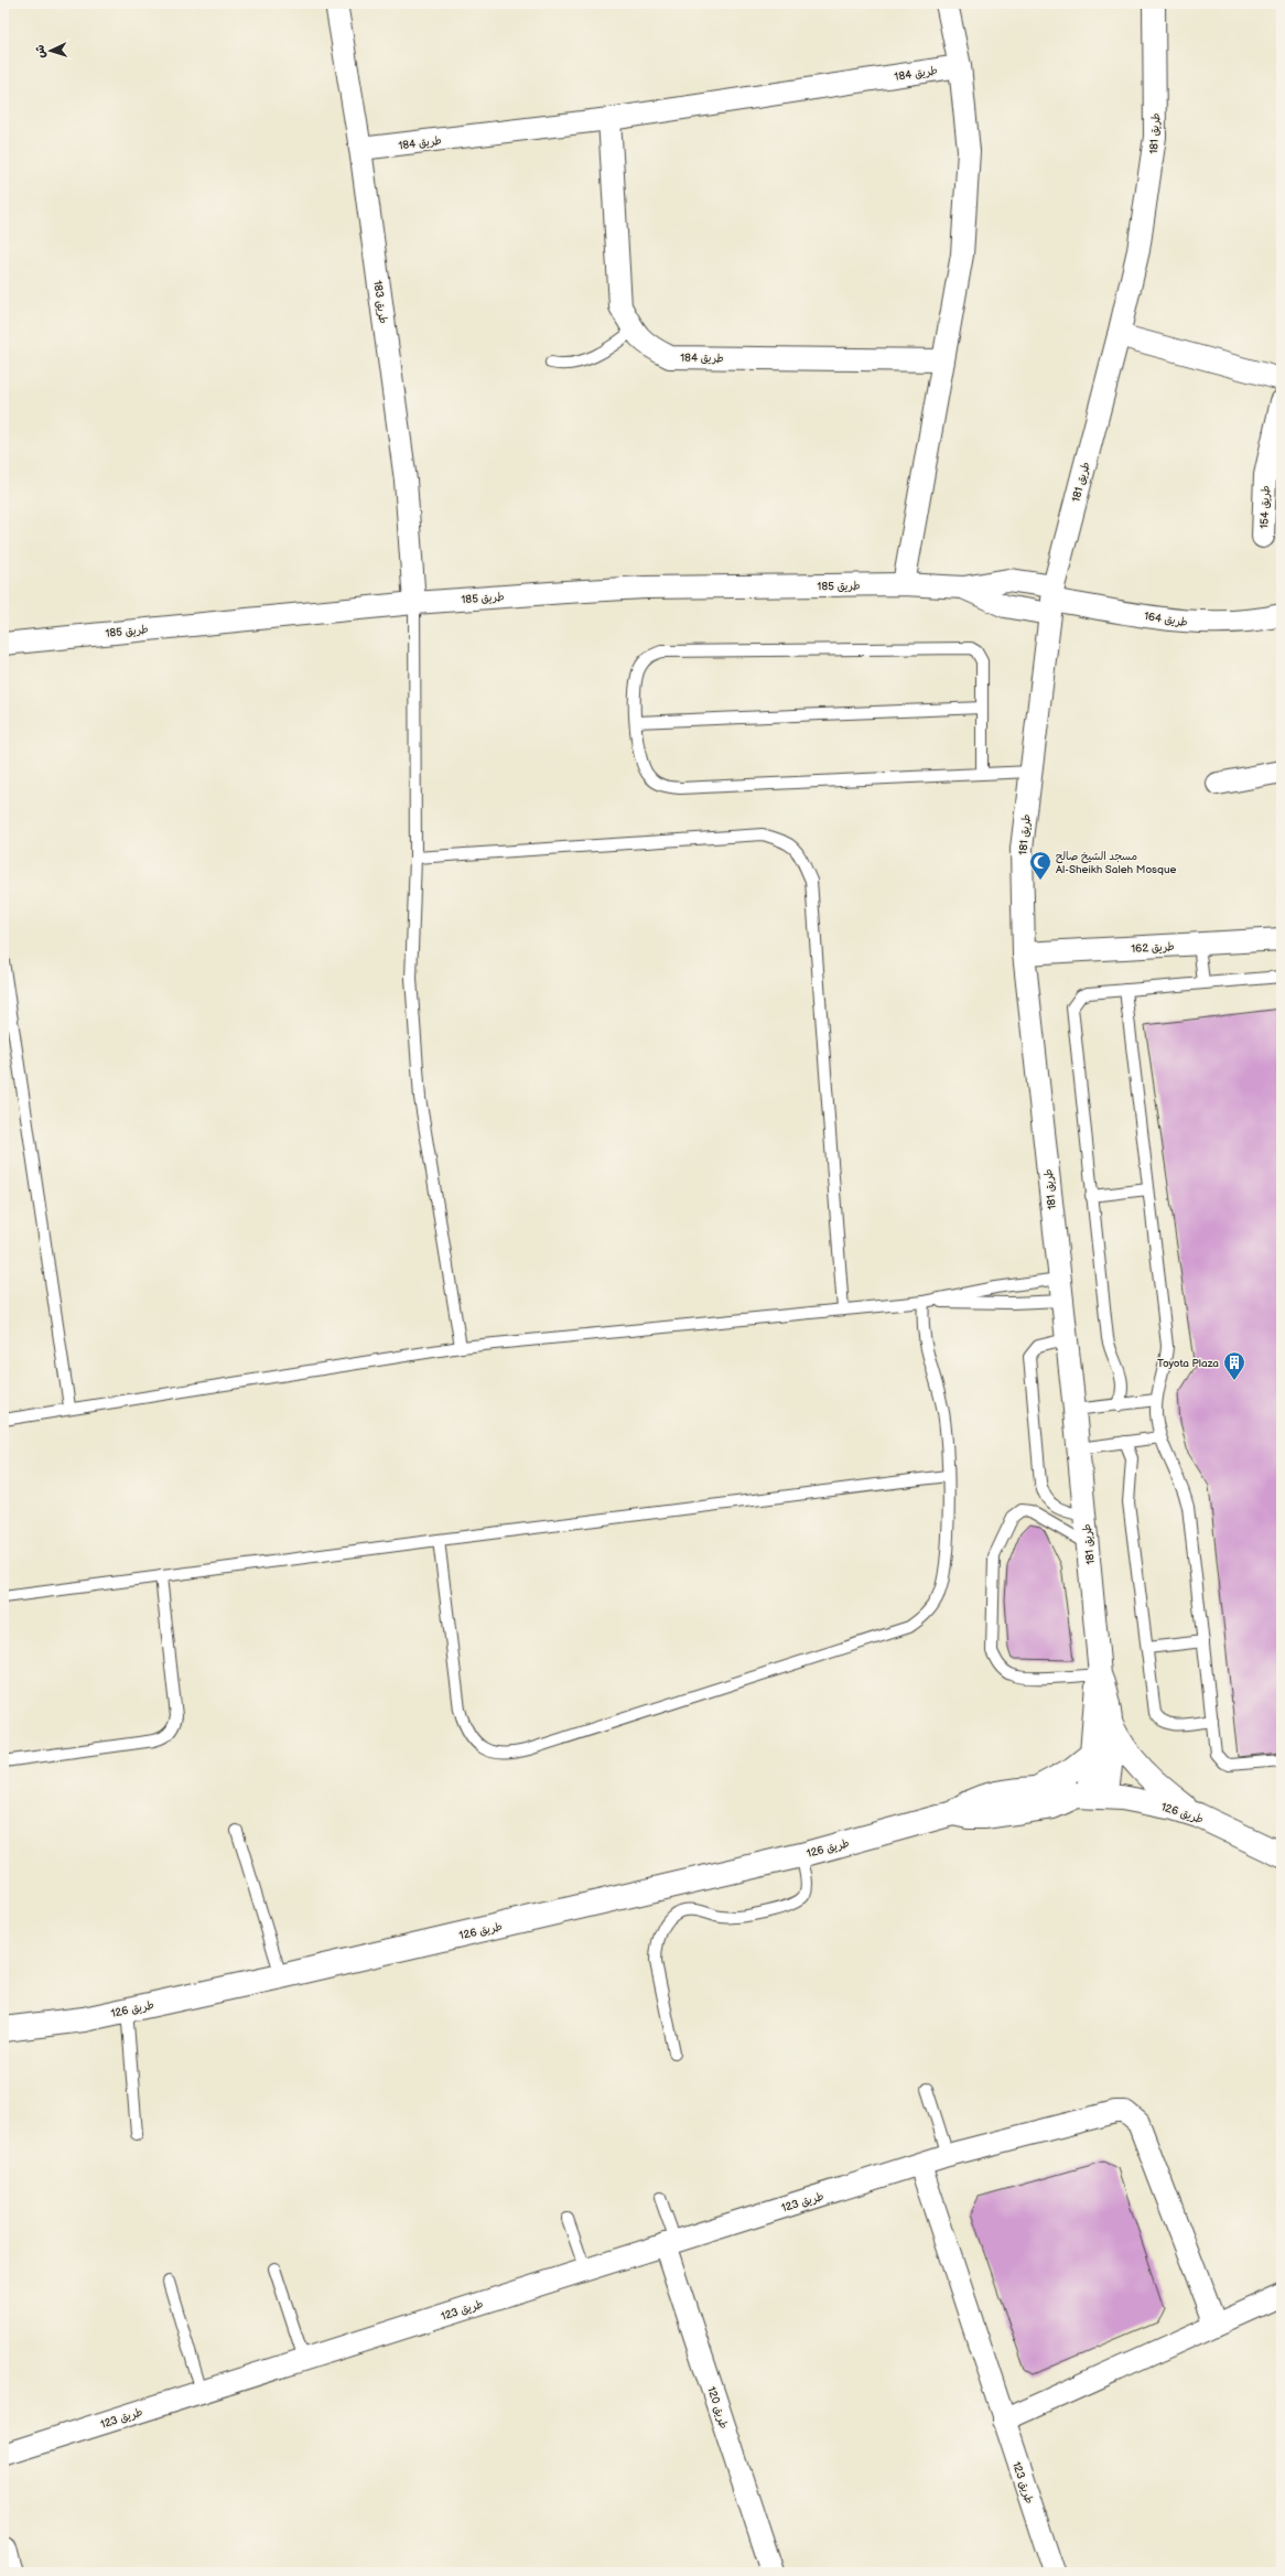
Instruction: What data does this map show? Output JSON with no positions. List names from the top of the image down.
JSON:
{
  "streets": {
    "street": [
      "طريق 184",
      "طريق 181",
      "طريق 183",
      "طريق 154",
      "طريق 185",
      "طريق 164",
      "طريق 162",
      "طريق 126",
      "طريق 123",
      "طريق 120"
    ]
  },
  "crossings": [
    ["طريق 184", "طريق 183"],
    ["طريق 181", "طريق 185"],
    ["طريق 181", "طريق 164"],
    ["طريق 181", "طريق 162"],
    ["طريق 181", "طريق 126"],
    ["طريق 183", "طريق 185"],
    ["طريق 185", "طريق 164"],
    ["طريق 123", "طريق 120"]
  ],
  "places": {
    "mosque": ["مسجد الشيخ صالح Al-Sheikh Saleh Mosque"],
    "building": ["Toyota Plaza"]
  },
  "north": "left"
}
